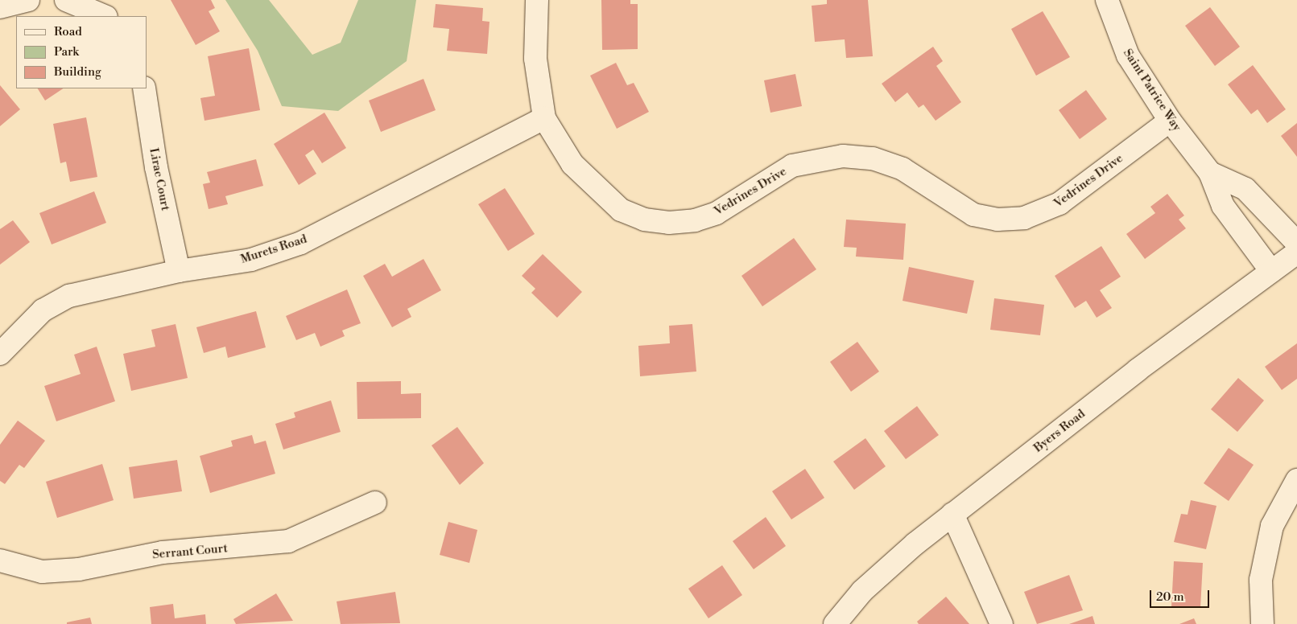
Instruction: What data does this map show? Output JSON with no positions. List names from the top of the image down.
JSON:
{
  "streets": {
    "street": [
      "Saint Patrice Way",
      "Lirac Court",
      "Vedrines Drive",
      "Murets Road",
      "Byers Road",
      "Serrant Court"
    ]
  },
  "crossings": [
    ["Saint Patrice Way", "Vedrines Drive"],
    ["Saint Patrice Way", "Byers Road"],
    ["Lirac Court", "Murets Road"],
    ["Vedrines Drive", "Murets Road"]
  ],
  "legend": ["Road", "Park", "Building"],
  "scale_bar": "20 m"
}
